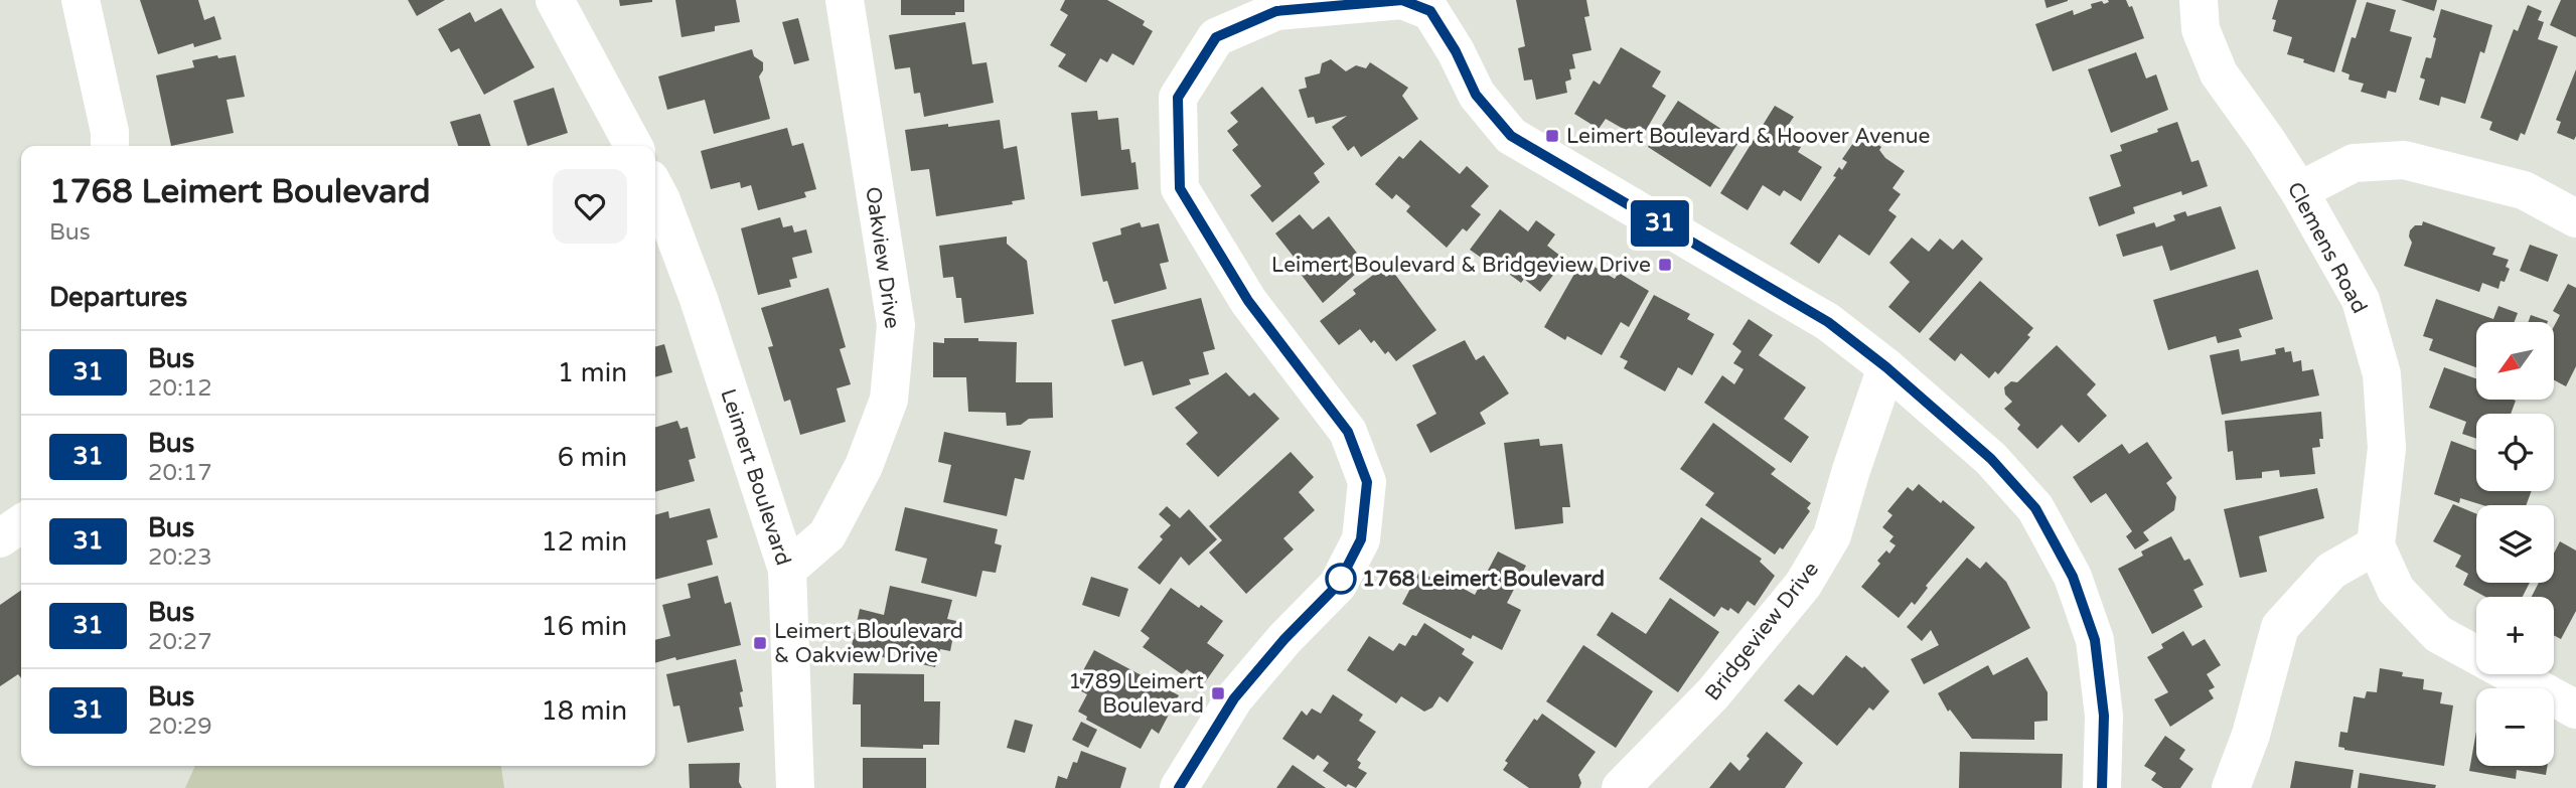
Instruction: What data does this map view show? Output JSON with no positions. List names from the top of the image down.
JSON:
{
  "streets": {
    "street": [
      "Clemens Road",
      "Oakview Drive",
      "Leimert Boulevard",
      "Bridgeview Drive"
    ]
  },
  "crossings": [
    ["Oakview Drive", "Leimert Boulevard"]
  ],
  "places": {
    "transit": [
      "Leimert Boulevard & Hoover Avenue",
      "Leimert Boulevard & Bridgeview Drive",
      "Leimert Bloulevard & Oakview Drive",
      "1789 Leimert Boulevard"
    ],
    "other": ["1768 Leimert Boulevard"]
  },
  "lines": ["bus line 31"],
  "north": "bottom left",
  "page": {
    "on_map": "31",
    "heading": [
      ["1768 Leimert Boulevard", "Bus"],
      "Departures"
    ],
    "map_buttons": ["+", "−"],
    "list": [
      {
        "mark": "31",
        "name": "Bus",
        "note": "20:12",
        "value": "1 min"
      },
      {
        "mark": "31",
        "name": "Bus",
        "note": "20:17",
        "value": "6 min"
      },
      {
        "mark": "31",
        "name": "Bus",
        "note": "20:23",
        "value": "12 min"
      },
      {
        "mark": "31",
        "name": "Bus",
        "note": "20:27",
        "value": "16 min"
      },
      {
        "mark": "31",
        "name": "Bus",
        "note": "20:29",
        "value": "18 min"
      }
    ]
  }
}
